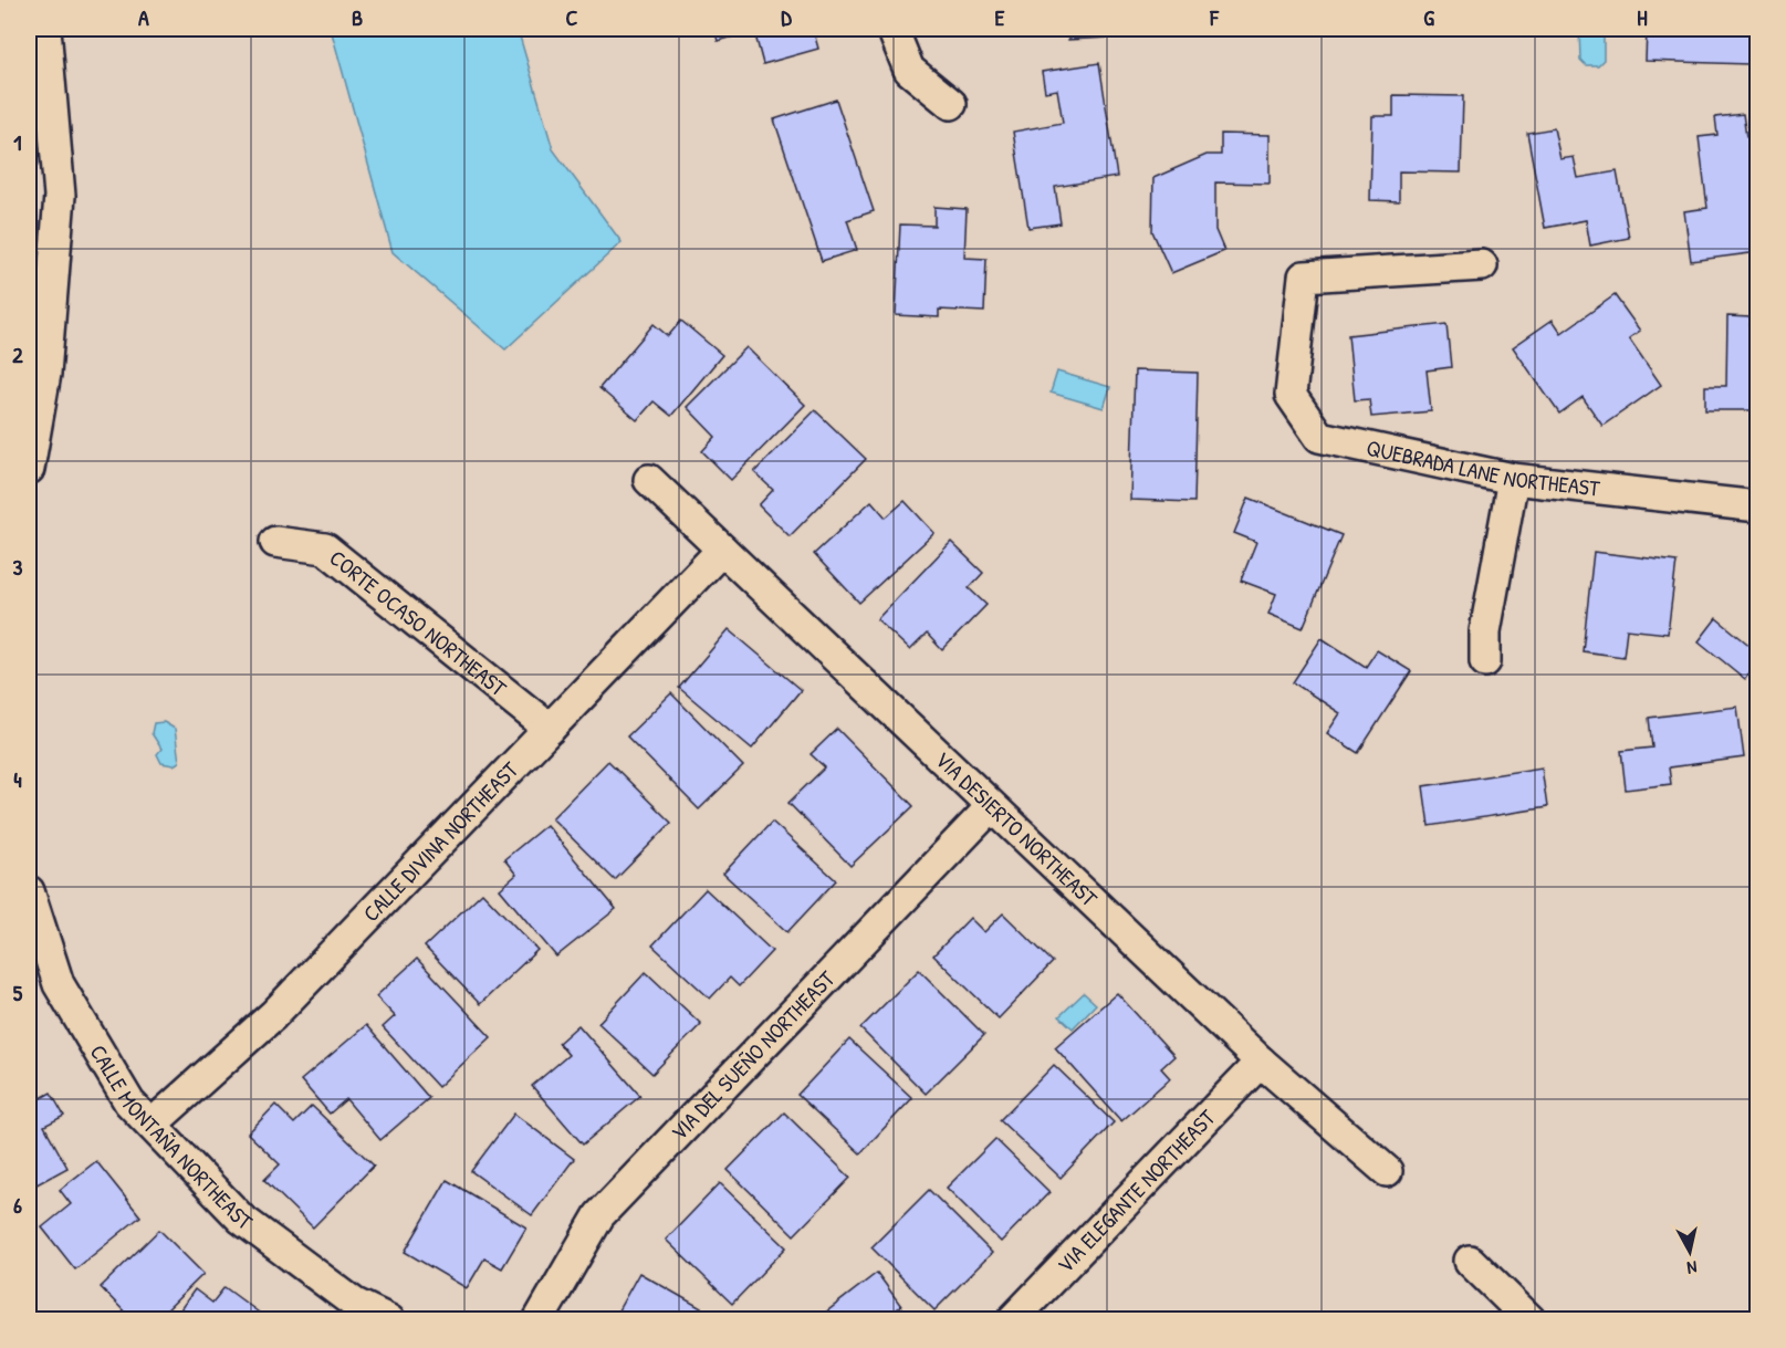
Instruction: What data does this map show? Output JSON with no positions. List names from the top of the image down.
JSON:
{
  "streets": {
    "street": [
      "QUEBRADA LANE NORTHEAST",
      "CORTE OCASO NORTHEAST",
      "VIA DESIERTO NORTHEAST",
      "CALLE DIVINA NORTHEAST",
      "VIA DEL SUEÑO NORTHEAST",
      "CALLE MONTAÑA NORTHEAST",
      "VIA ELEGANTE NORTHEAST"
    ]
  },
  "crossings": [
    ["CORTE OCASO NORTHEAST", "CALLE DIVINA NORTHEAST"],
    ["VIA DESIERTO NORTHEAST", "CALLE DIVINA NORTHEAST"],
    ["VIA DESIERTO NORTHEAST", "VIA DEL SUEÑO NORTHEAST"],
    ["VIA DESIERTO NORTHEAST", "VIA ELEGANTE NORTHEAST"],
    ["CALLE DIVINA NORTHEAST", "CALLE MONTAÑA NORTHEAST"]
  ],
  "north": "bottom",
  "grid": {
    "columns": [
      "A",
      "B",
      "C",
      "D",
      "E",
      "F",
      "G",
      "H"
    ],
    "rows": [
      "1",
      "2",
      "3",
      "4",
      "5",
      "6"
    ]
  }
}
